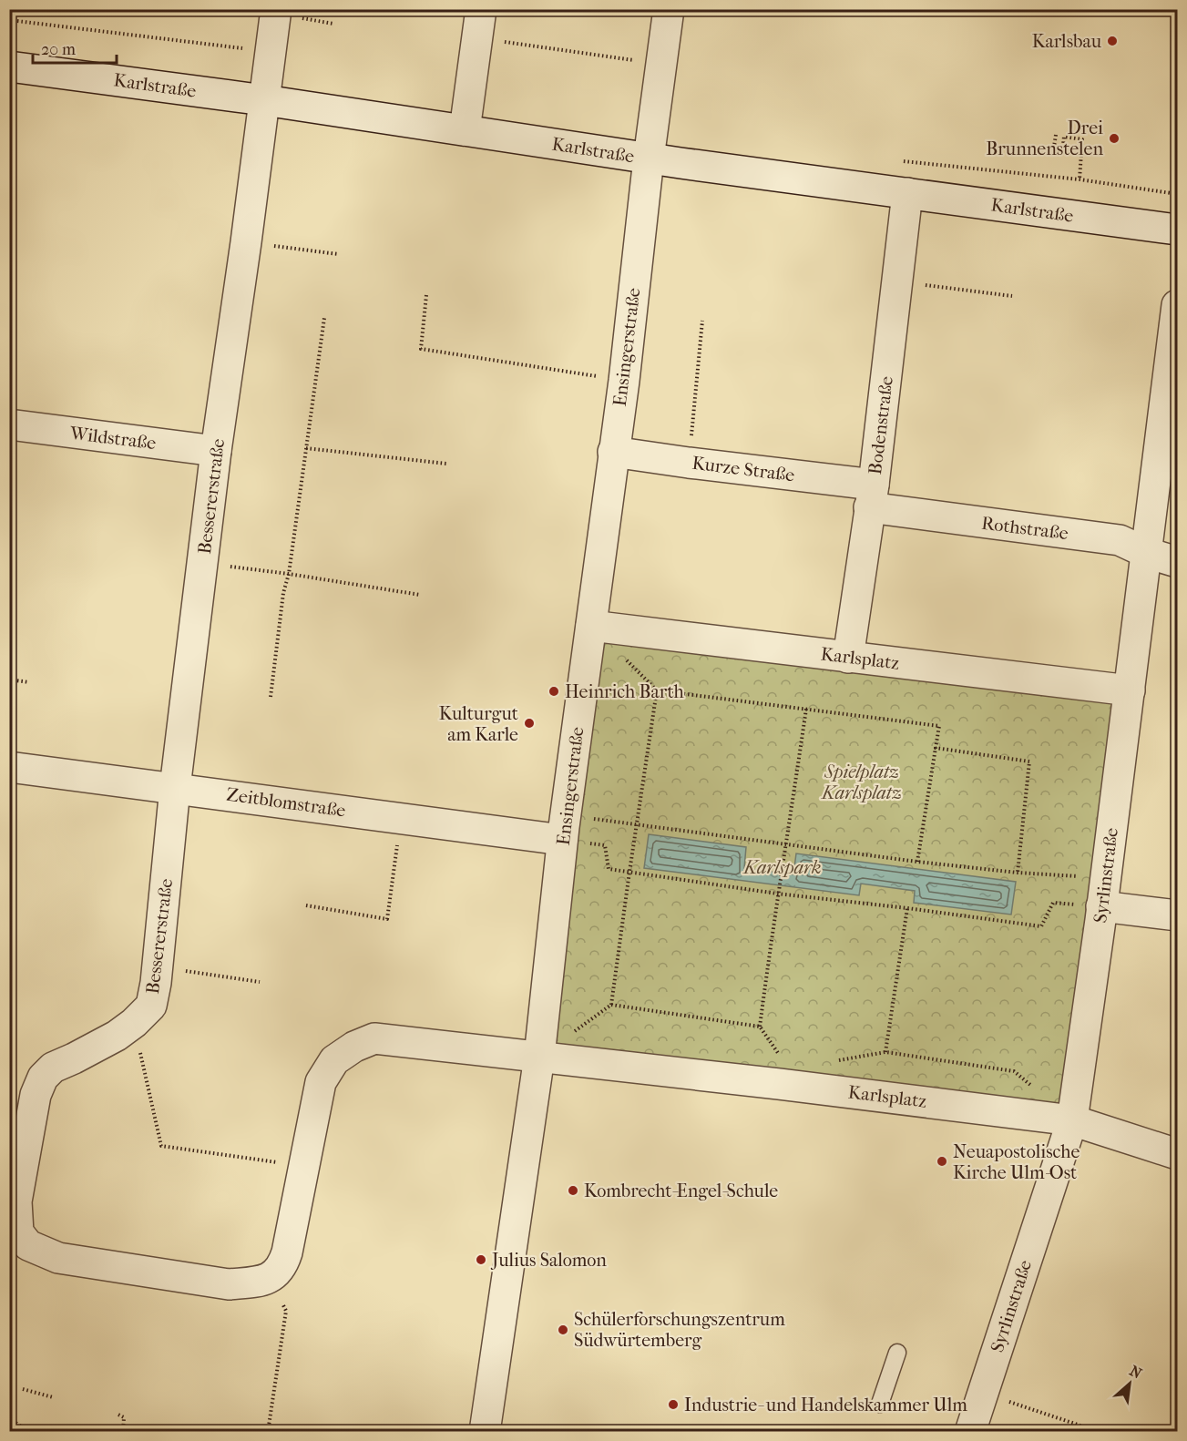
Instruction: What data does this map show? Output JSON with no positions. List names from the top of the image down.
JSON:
{
  "streets": {
    "street": [
      "Karlstraße",
      "Ensingerstraße",
      "Bodenstraße",
      "Wildstraße",
      "Kurze Straße",
      "Bessererstraße",
      "Rothstraße",
      "Karlsplatz",
      "Zeitblomstraße",
      "Syrlinstraße"
    ]
  },
  "crossings": [
    ["Karlstraße", "Ensingerstraße"],
    ["Karlstraße", "Bodenstraße"],
    ["Karlstraße", "Bessererstraße"],
    ["Ensingerstraße", "Kurze Straße"],
    ["Ensingerstraße", "Karlsplatz"],
    ["Ensingerstraße", "Zeitblomstraße"],
    ["Bodenstraße", "Kurze Straße"],
    ["Bodenstraße", "Rothstraße"],
    ["Bodenstraße", "Karlsplatz"],
    ["Wildstraße", "Bessererstraße"],
    ["Kurze Straße", "Rothstraße"],
    ["Bessererstraße", "Zeitblomstraße"],
    ["Rothstraße", "Syrlinstraße"],
    ["Karlsplatz", "Syrlinstraße"]
  ],
  "parks": ["Spielplatz Karlsplatz", "Karlspark"],
  "places": [
    "Karlsbau",
    "Drei Brunnenstelen",
    "Heinrich Barth",
    "Kulturgut am Karle",
    "Neuapostolische Kirche Ulm-Ost",
    "Kombrecht-Engel-Schule",
    "Julius Salomon",
    "Schülerforschungszentrum Südwürtemberg",
    "Industrie- und Handelskammer Ulm"
  ],
  "scale_bar": "20 m",
  "north": "top right"
}
